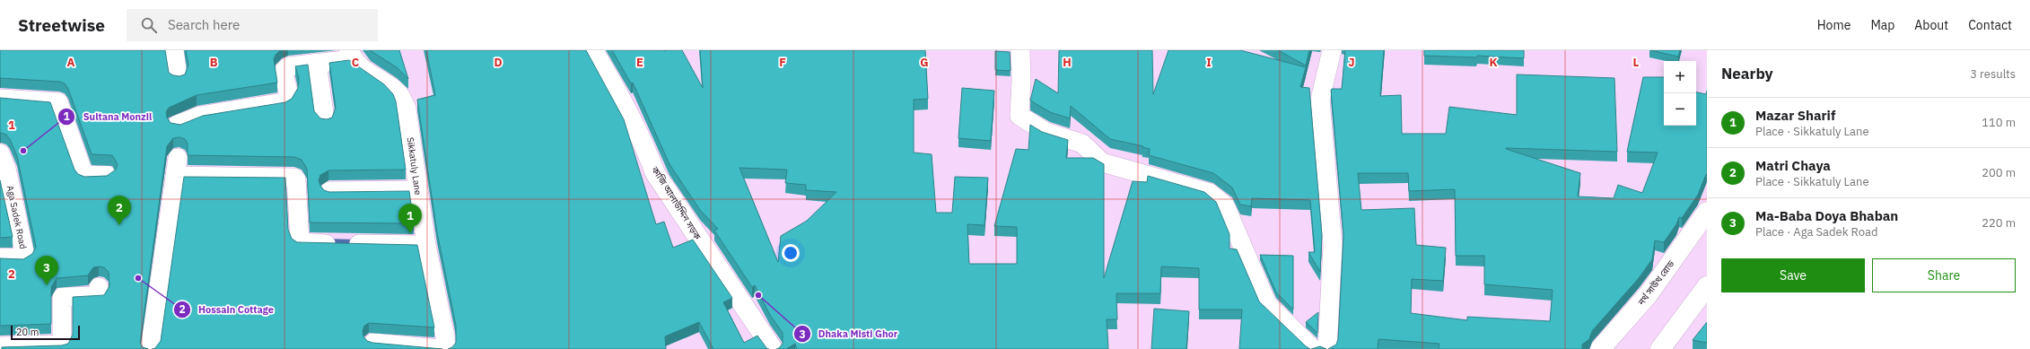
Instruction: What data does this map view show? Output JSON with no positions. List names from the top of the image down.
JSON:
{
  "streets": {
    "main road": ["কাজি আলাউদ্দিন সড়ক", "নর্থ সাউথ রোড"],
    "street": ["Sikkatuly Lane", "Aga Sadek Road"]
  },
  "places": ["Sultana Monzil", "Hossain Cottage", "Dhaka Misti Ghor"],
  "scale_bar": "20 m",
  "page": {
    "header": "Streetwise",
    "search": "Search here",
    "nav": [
      "Home",
      "Map",
      "About",
      "Contact"
    ],
    "heading": ["Nearby", "3 results"],
    "map_buttons": ["+", "−"],
    "list": [
      {
        "mark": "1",
        "name": "Mazar Sharif",
        "note": "Place · Sikkatuly Lane",
        "value": "110 m"
      },
      {
        "mark": "2",
        "name": "Matri Chaya",
        "note": "Place · Sikkatuly Lane",
        "value": "200 m"
      },
      {
        "mark": "3",
        "name": "Ma-Baba Doya Bhaban",
        "note": "Place · Aga Sadek Road",
        "value": "220 m"
      }
    ],
    "pins": ["2", "1", "3"],
    "buttons": ["Save", "Share"],
    "scale": "20 m"
  },
  "grid": {
    "columns": [
      "A",
      "B",
      "C",
      "D",
      "E",
      "F",
      "G",
      "H",
      "I",
      "J",
      "K",
      "L"
    ],
    "rows": ["1", "2"]
  }
}
